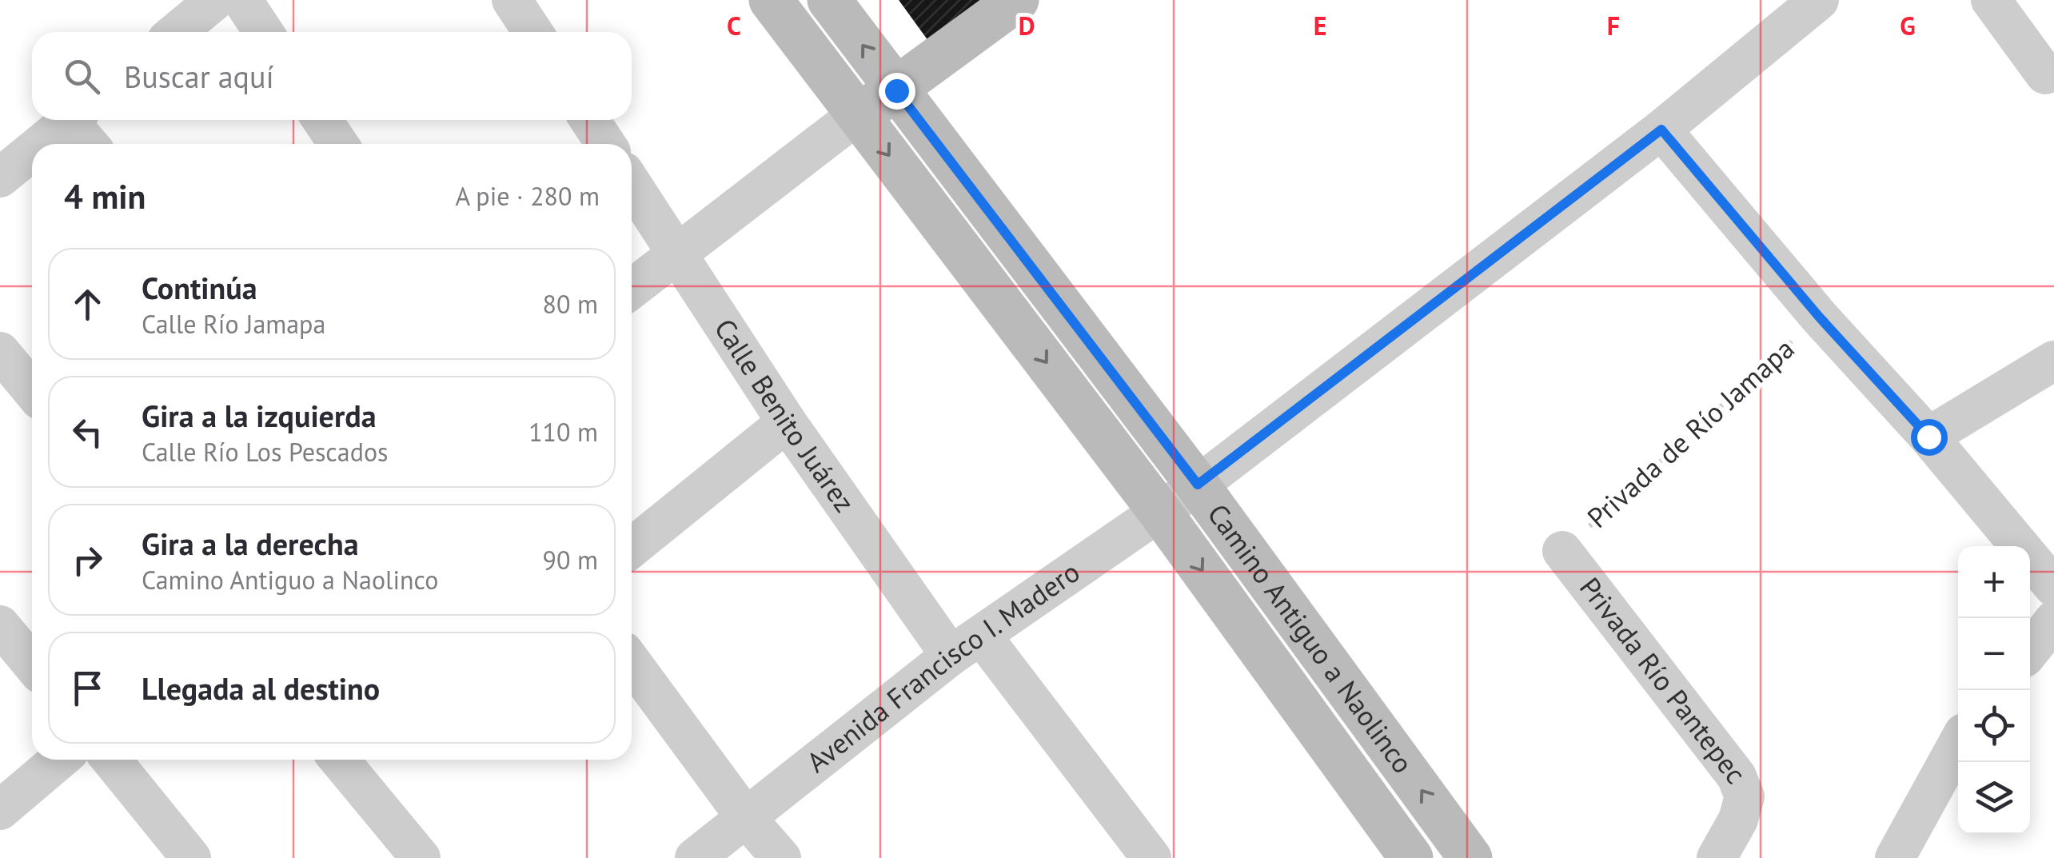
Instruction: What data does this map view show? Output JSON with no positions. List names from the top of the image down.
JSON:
{
  "streets": {
    "main road": ["Camino Antiguo a Naolinco"],
    "street": ["Calle Benito Juárez", "Avenida Francisco I. Madero", "Privada Río Pantepec"],
    "path": ["Privada de Río Jamapa"]
  },
  "crossings": [
    ["Calle Benito Juárez", "Avenida Francisco I. Madero"],
    ["Privada de Río Jamapa", "Privada Río Pantepec"],
    ["Camino Antiguo a Naolinco", "Avenida Francisco I. Madero"]
  ],
  "page": {
    "search": "Buscar aquí",
    "heading": ["4 min", "A pie · 280 m"],
    "list": [
      ["Continúa", "Calle Río Jamapa", "80 m"],
      ["Gira a la izquierda", "Calle Río Los Pescados", "110 m"],
      ["Gira a la derecha", "Camino Antiguo a Naolinco", "90 m"],
      "Llegada al destino"
    ],
    "map_buttons": ["+", "−"]
  },
  "grid": {
    "columns": [
      "C",
      "D",
      "E",
      "F",
      "G"
    ]
  }
}
